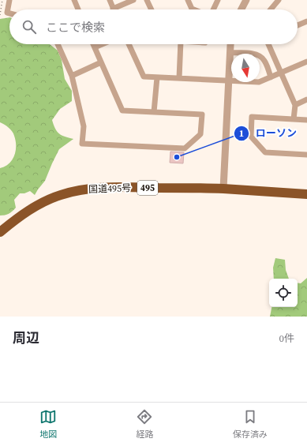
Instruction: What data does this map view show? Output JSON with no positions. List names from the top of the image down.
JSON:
{
  "streets": {
    "highway": ["495", "国道495号"]
  },
  "places": ["ローソン"],
  "north": "bottom",
  "page": {
    "search": "ここで検索",
    "heading": ["周辺", "0件"],
    "nav": ["地図", "経路", "保存済み"]
  }
}
